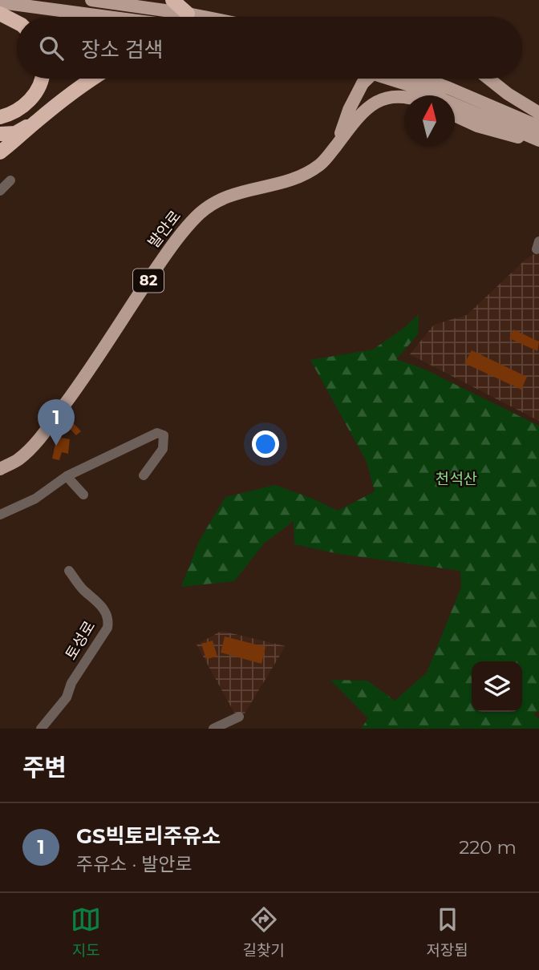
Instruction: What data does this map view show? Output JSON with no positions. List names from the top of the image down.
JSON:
{
  "streets": {
    "main road": ["발안로", "82"],
    "lane": ["토성로"]
  },
  "crossings": [
    ["발안로", "82"]
  ],
  "parks": ["천석산"],
  "north": "top",
  "page": {
    "search": "장소 검색",
    "pins": "1",
    "heading": "주변",
    "list": [
      {
        "mark": "1",
        "name": "GS빅토리주유소",
        "note": "주유소 · 발안로",
        "value": "220 m"
      }
    ],
    "nav": ["지도", "길찾기", "저장됨"]
  }
}
